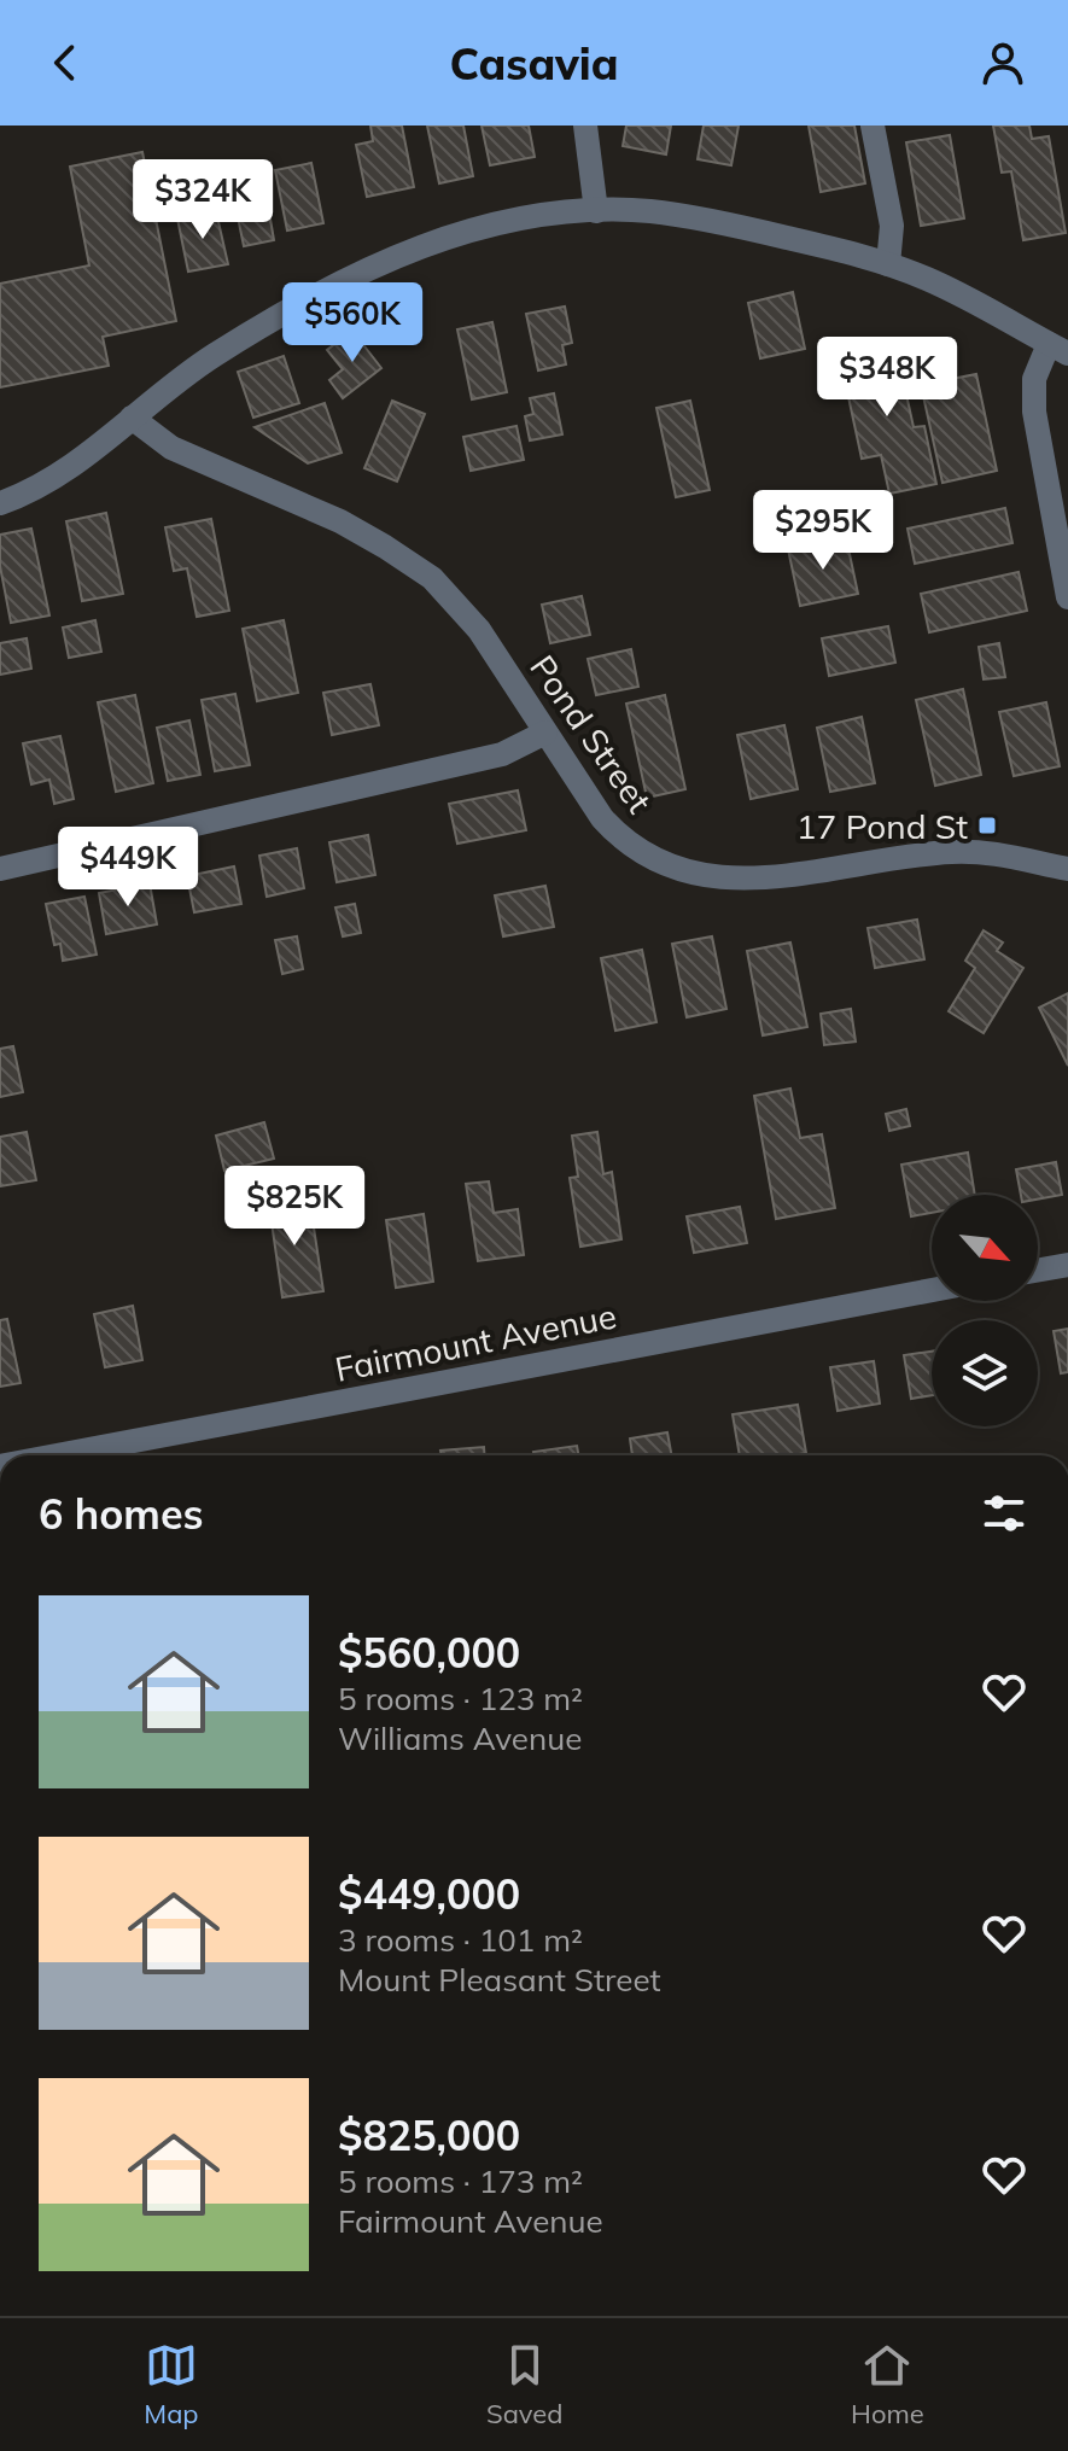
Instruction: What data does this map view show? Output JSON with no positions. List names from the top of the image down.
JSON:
{
  "streets": {
    "street": ["Pond Street", "Fairmount Avenue"]
  },
  "places": {
    "transit": ["17 Pond St"]
  },
  "north": "bottom right",
  "page": {
    "header": "Casavia",
    "price": [
      "$324K",
      "$560K",
      "$348K",
      "$295K",
      "$449K",
      "$825K"
    ],
    "heading": "6 homes",
    "list": [
      {
        "name": "$560,000",
        "note": "5 rooms · 123 m² · Williams Avenue"
      },
      {
        "name": "$449,000",
        "note": "3 rooms · 101 m² · Mount Pleasant Street"
      },
      {
        "name": "$825,000",
        "note": "5 rooms · 173 m² · Fairmount Avenue"
      }
    ],
    "tabs": ["Map", "Saved", "Home"]
  }
}
